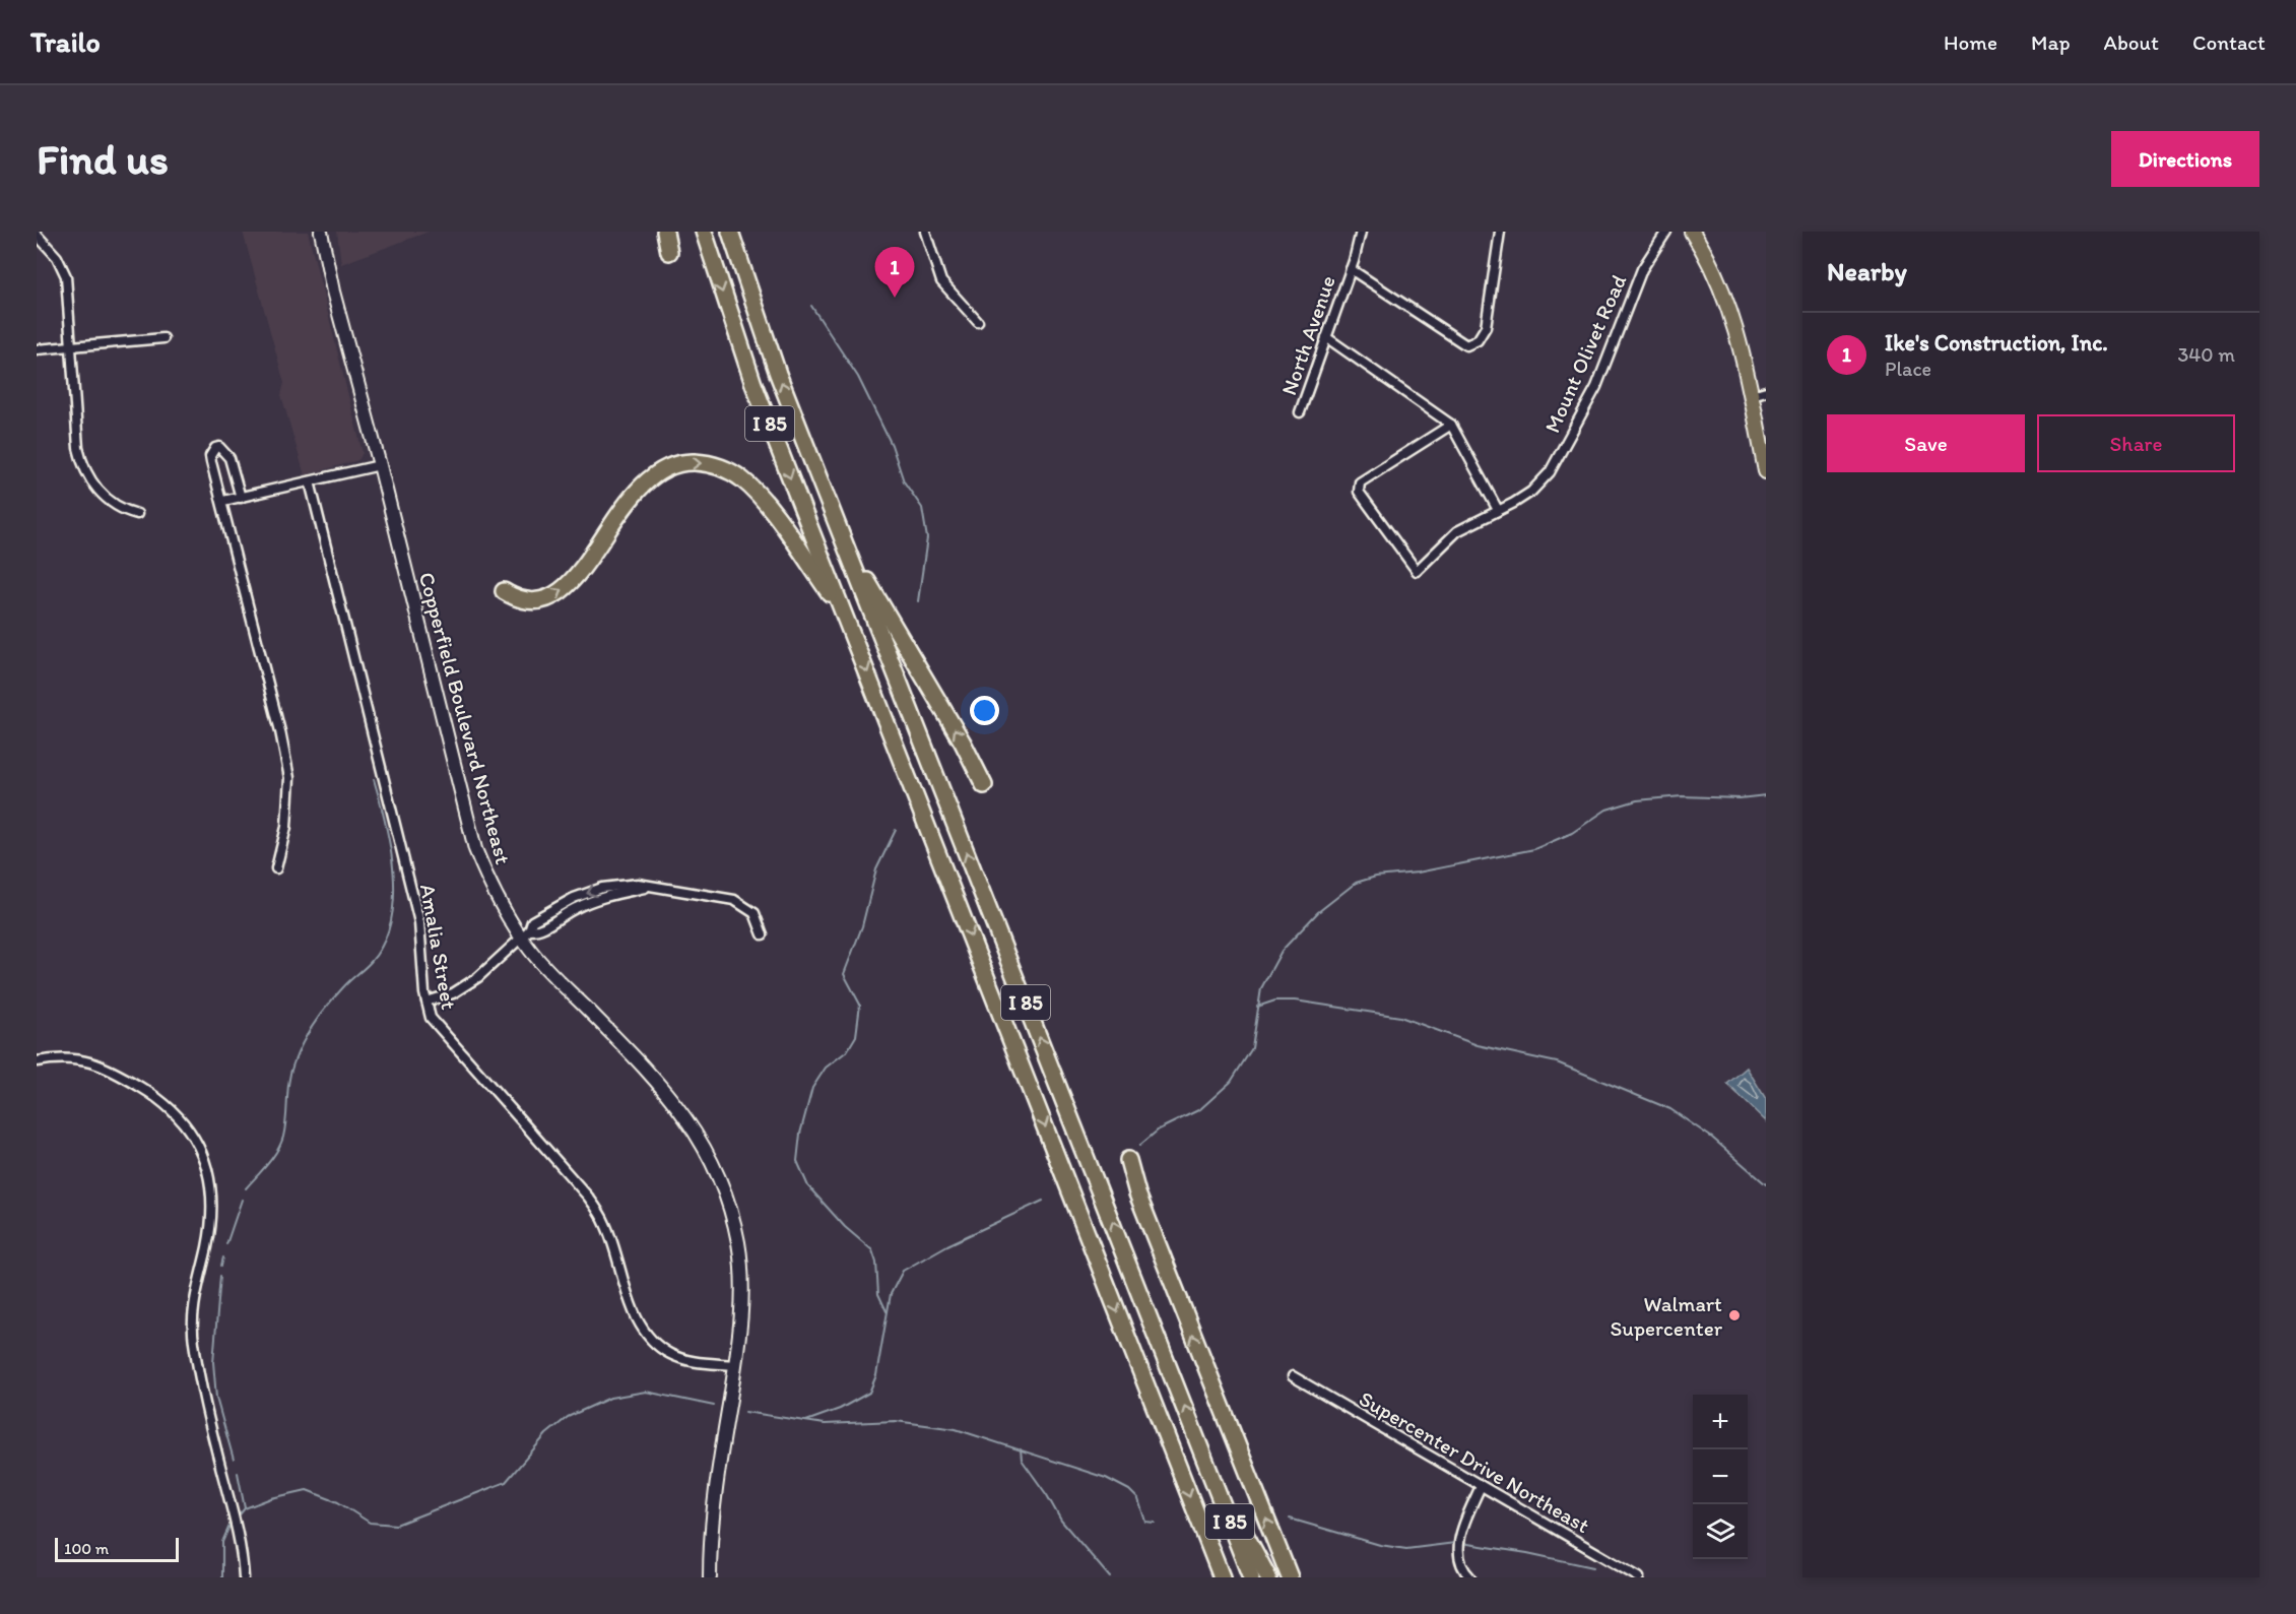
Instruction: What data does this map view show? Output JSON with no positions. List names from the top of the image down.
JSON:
{
  "streets": {
    "highway": ["I 85"],
    "main road": ["Copperfield Boulevard Northeast"],
    "street": [
      "North Avenue",
      "Mount Olivet Road",
      "Amalia Street",
      "Supercenter Drive Northeast"
    ]
  },
  "crossings": [
    ["Copperfield Boulevard Northeast", "Amalia Street"]
  ],
  "places": ["Walmart Supercenter"],
  "scale_bar": "100 m",
  "page": {
    "header": "Trailo",
    "nav": [
      "Home",
      "Map",
      "About",
      "Contact"
    ],
    "buttons": [
      "Directions",
      ["Save", "Share"]
    ],
    "title": "Find us",
    "heading": "Nearby",
    "pins": "1",
    "list": [
      {
        "mark": "1",
        "name": "Ike's Construction, Inc.",
        "note": "Place",
        "value": "340 m"
      }
    ],
    "map_buttons": ["+", "−"],
    "scale": "100 m"
  }
}
